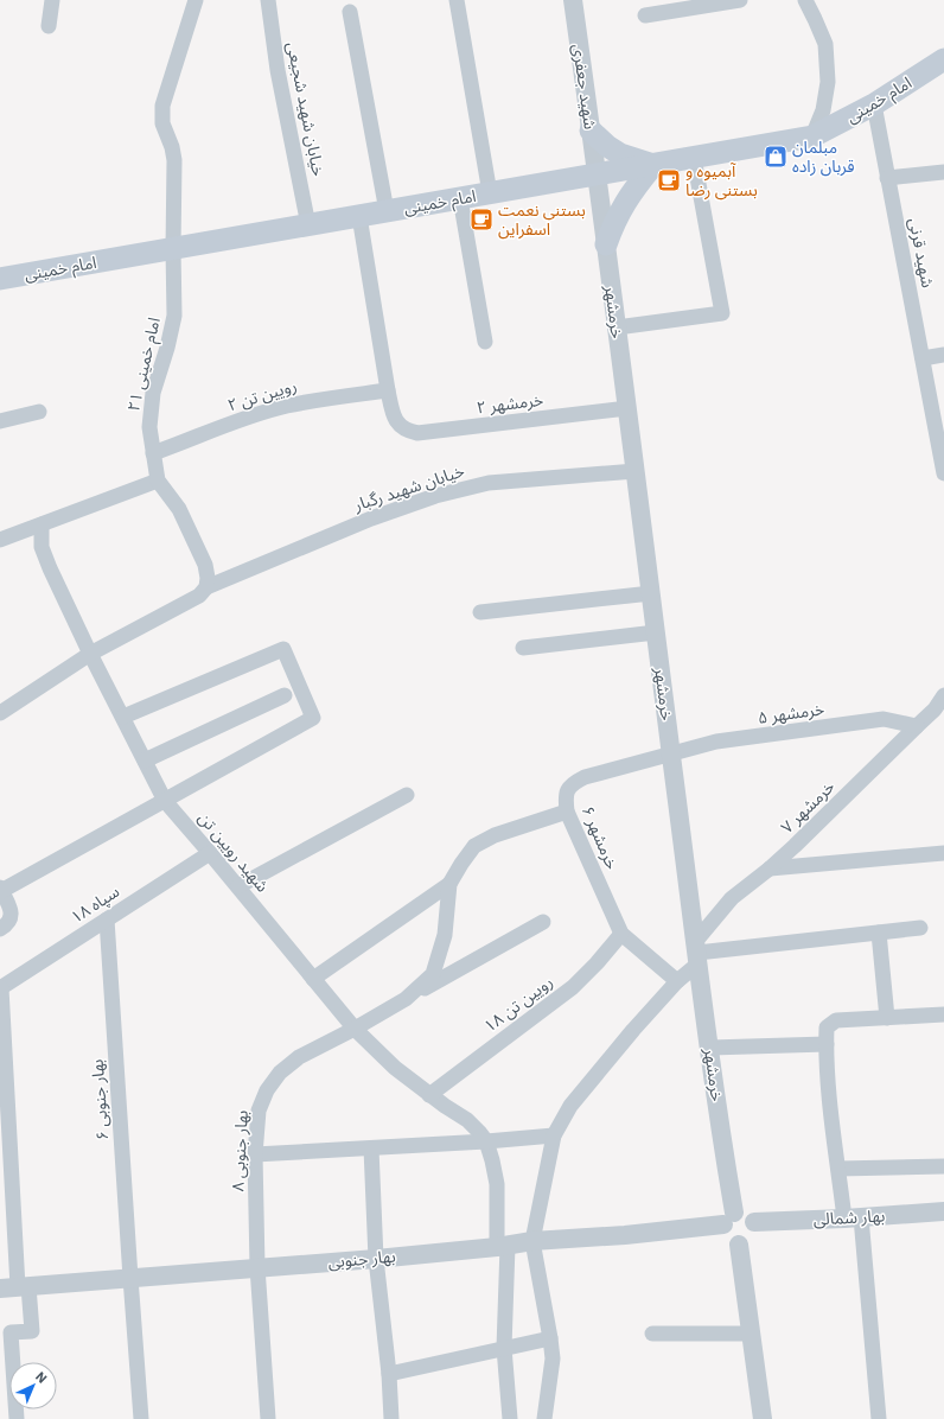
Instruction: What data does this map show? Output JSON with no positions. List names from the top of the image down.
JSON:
{
  "streets": {
    "main road": ["امام خمینی"],
    "street": [
      "شهید جعفری",
      "خیابان شهید شجیعی",
      "شهید قرنی",
      "خرمشهر",
      "امام خمینی ۲۱",
      "رویین تن ۲",
      "خرمشهر ۲",
      "خیابان شهید رگبار",
      "خرمشهر ۵",
      "خرمشهر ۷",
      "خرمشهر ۶",
      "شهید رویین تن",
      "سپاه ۱۸",
      "رویین تن ۱۸",
      "بهار جنوبی ۶",
      "بهار جنوبی ۸",
      "بهار شمالی",
      "بهار جنوبی"
    ]
  },
  "crossings": [
    ["شهید جعفری", "امام خمینی"],
    ["شهید جعفری", "خرمشهر"],
    ["امام خمینی", "خیابان شهید شجیعی"],
    ["امام خمینی", "شهید قرنی"],
    ["امام خمینی", "خرمشهر"],
    ["امام خمینی", "امام خمینی ۲۱"],
    ["خرمشهر", "خرمشهر ۲"],
    ["خرمشهر", "خیابان شهید رگبار"],
    ["خرمشهر", "خرمشهر ۵"],
    ["خرمشهر", "خرمشهر ۷"],
    ["خرمشهر", "خرمشهر ۶"],
    ["خرمشهر", "بهار شمالی"],
    ["خرمشهر", "بهار جنوبی"],
    ["امام خمینی ۲۱", "رویین تن ۲"],
    ["امام خمینی ۲۱", "خیابان شهید رگبار"],
    ["رویین تن ۲", "خرمشهر ۲"],
    ["خیابان شهید رگبار", "شهید رویین تن"],
    ["خرمشهر ۵", "خرمشهر ۷"],
    ["خرمشهر ۵", "خرمشهر ۶"],
    ["خرمشهر ۷", "خرمشهر ۶"],
    ["خرمشهر ۷", "بهار جنوبی"],
    ["خرمشهر ۶", "رویین تن ۱۸"],
    ["شهید رویین تن", "سپاه ۱۸"],
    ["شهید رویین تن", "رویین تن ۱۸"],
    ["شهید رویین تن", "بهار جنوبی ۸"],
    ["سپاه ۱۸", "بهار جنوبی ۶"],
    ["بهار جنوبی ۶", "بهار جنوبی"],
    ["بهار جنوبی ۸", "بهار جنوبی"],
    ["بهار شمالی", "بهار جنوبی"]
  ],
  "places": {
    "shop": ["مبلمان قربان زاده"],
    "cafe": ["آبمیوه و بستنی رضا", "بستنی نعمت اسفراین"]
  },
  "north": "top right"
}
